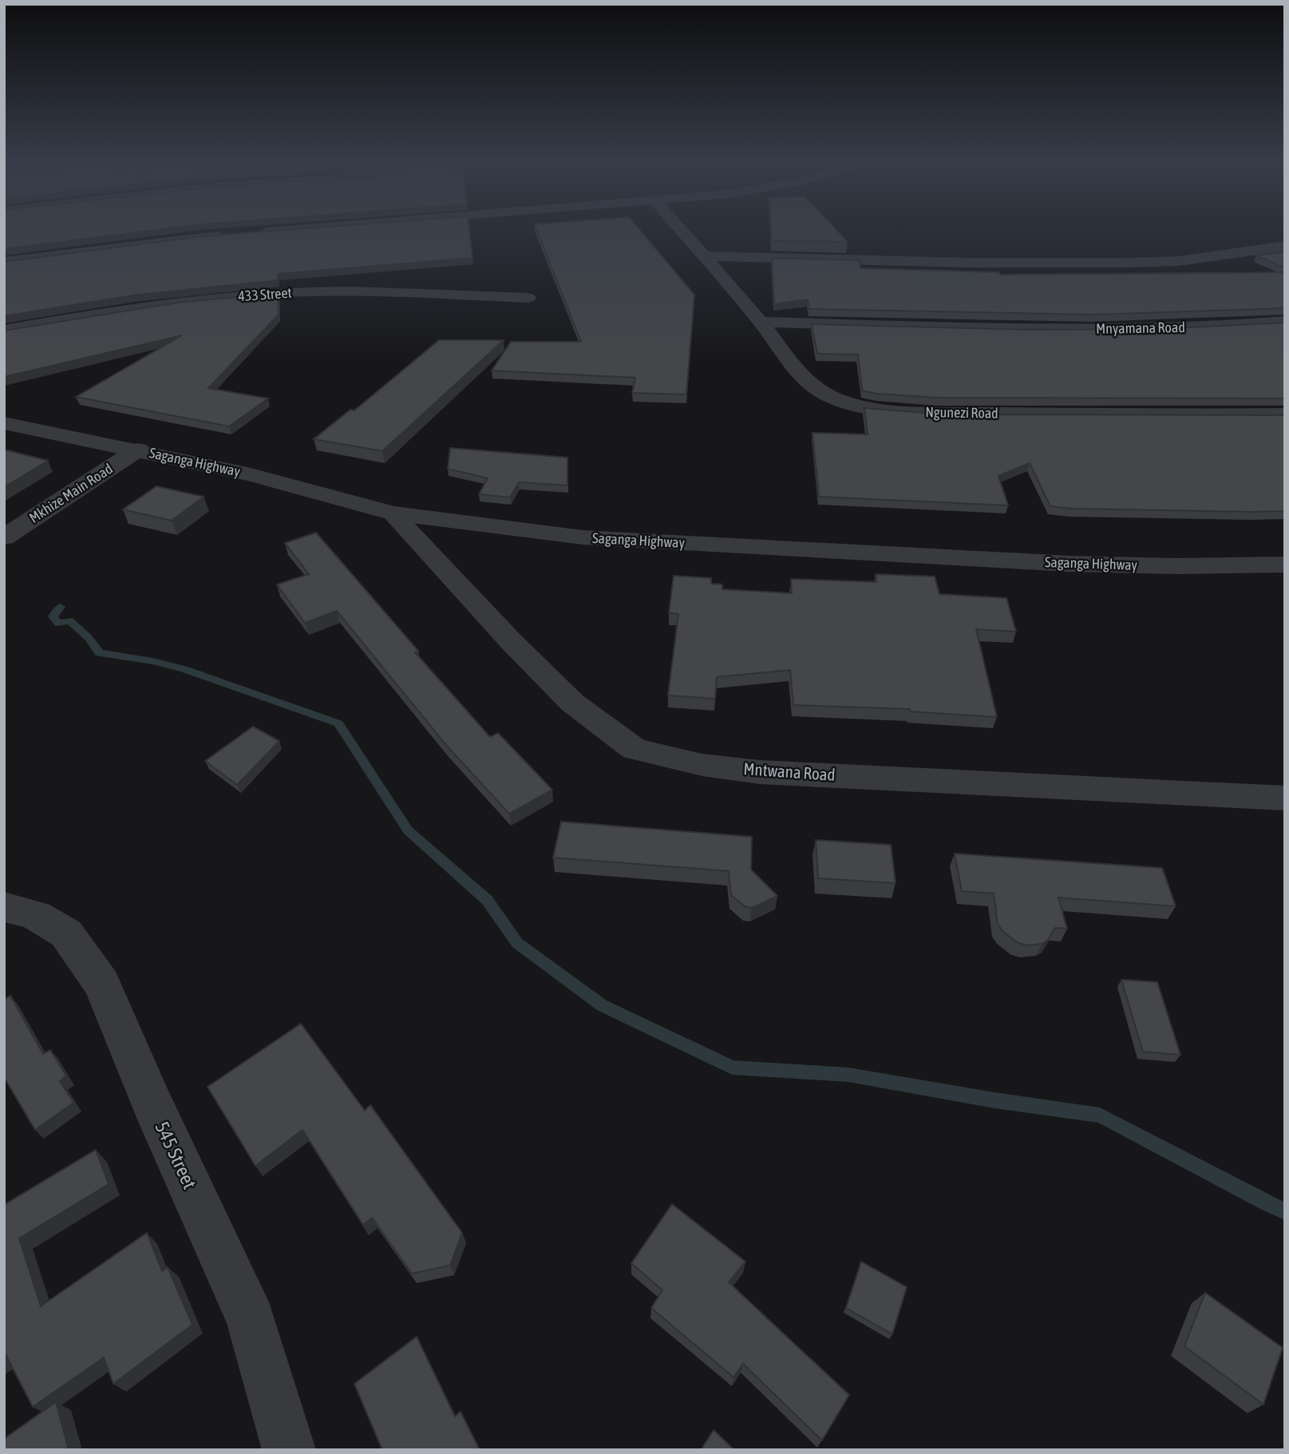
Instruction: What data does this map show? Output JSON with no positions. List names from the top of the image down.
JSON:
{
  "streets": {
    "street": [
      "433 Street",
      "Mnyamana Road",
      "Ngunezi Road",
      "Saganga Highway",
      "Mkhize Main Road",
      "Mntwana Road",
      "545 Street"
    ]
  },
  "crossings": [
    ["Mnyamana Road", "Ngunezi Road"],
    ["Saganga Highway", "Mkhize Main Road"],
    ["Saganga Highway", "Mntwana Road"]
  ]
}
